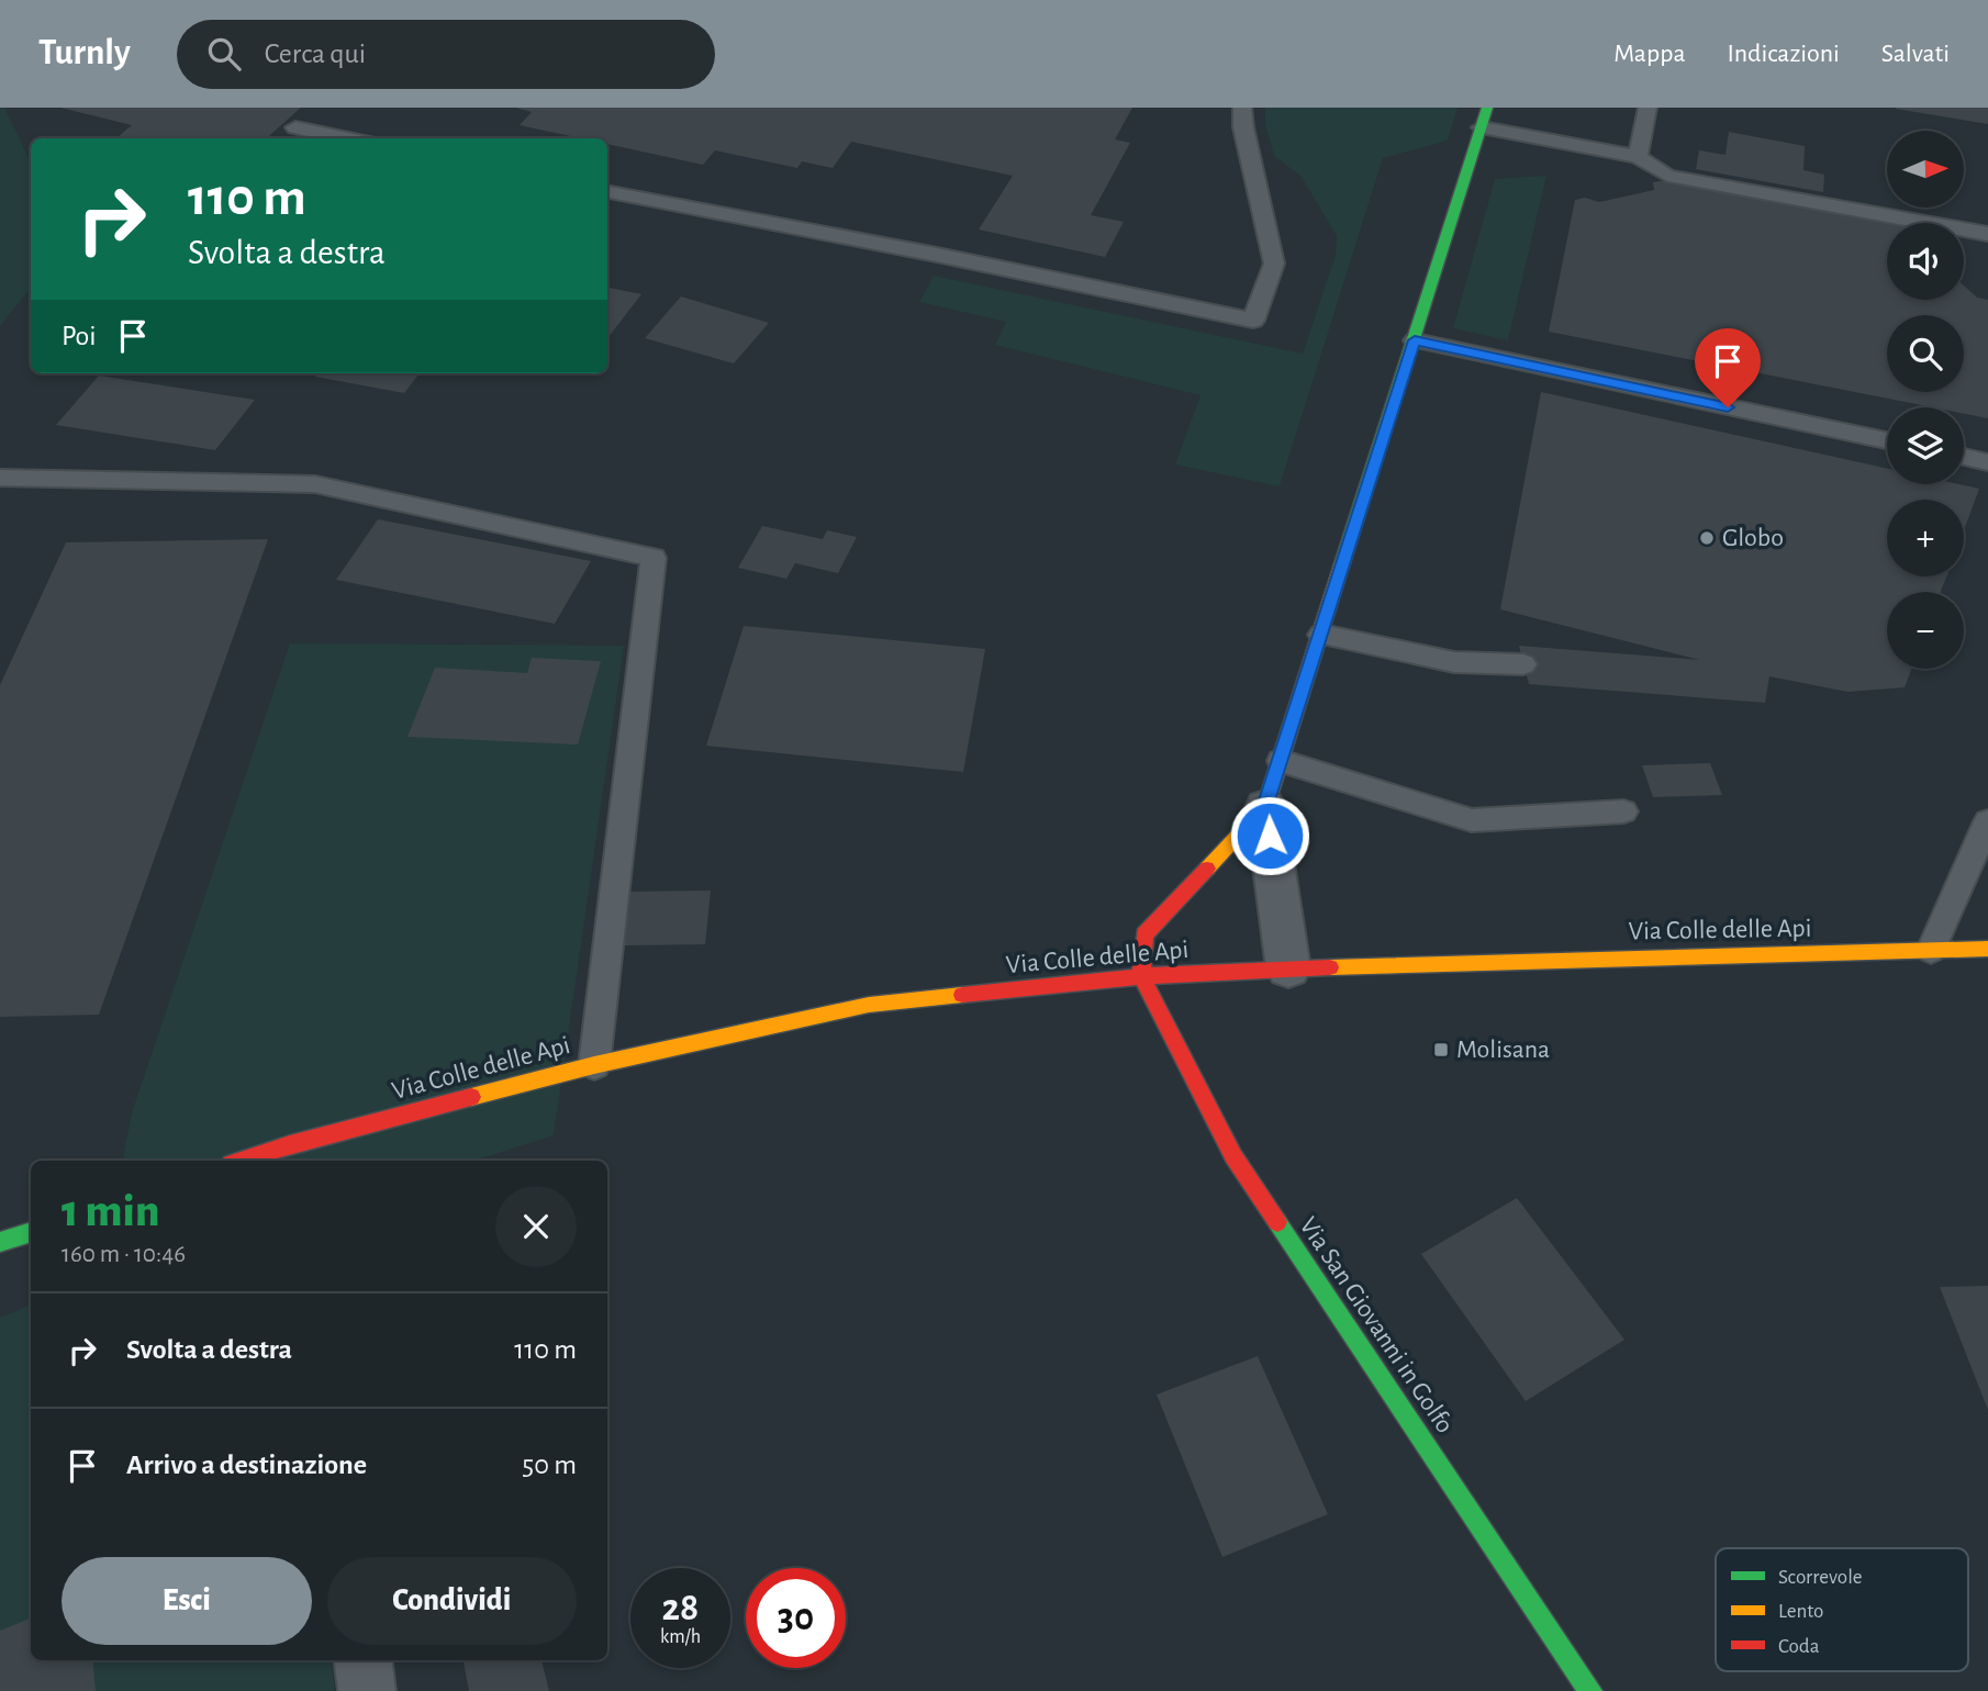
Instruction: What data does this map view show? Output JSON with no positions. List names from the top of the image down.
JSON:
{
  "streets": {
    "street": ["Via Colle delle Api", "Via San Giovanni in Golfo"]
  },
  "crossings": [
    ["Via Colle delle Api", "Via San Giovanni in Golfo"]
  ],
  "places": {
    "other": ["Globo"],
    "transit": ["Molisana"]
  },
  "legend": ["Scorrevole", "Lento", "Coda"],
  "north": "right",
  "page": {
    "header": "Turnly",
    "search": "Cerca qui",
    "nav": ["Mappa", "Indicazioni", "Salvati"],
    "map_buttons": ["+", "−"],
    "turn": ["110 m", "Svolta a destra"],
    "then": "Poi",
    "heading": ["1 min", "160 m · 10:46"],
    "list": [
      {
        "name": "Svolta a destra",
        "value": "110 m"
      },
      {
        "name": "Arrivo a destinazione",
        "value": "50 m"
      }
    ],
    "buttons": ["Esci", "Condividi"],
    "speed": "28 km/h",
    "limit": "30"
  }
}
